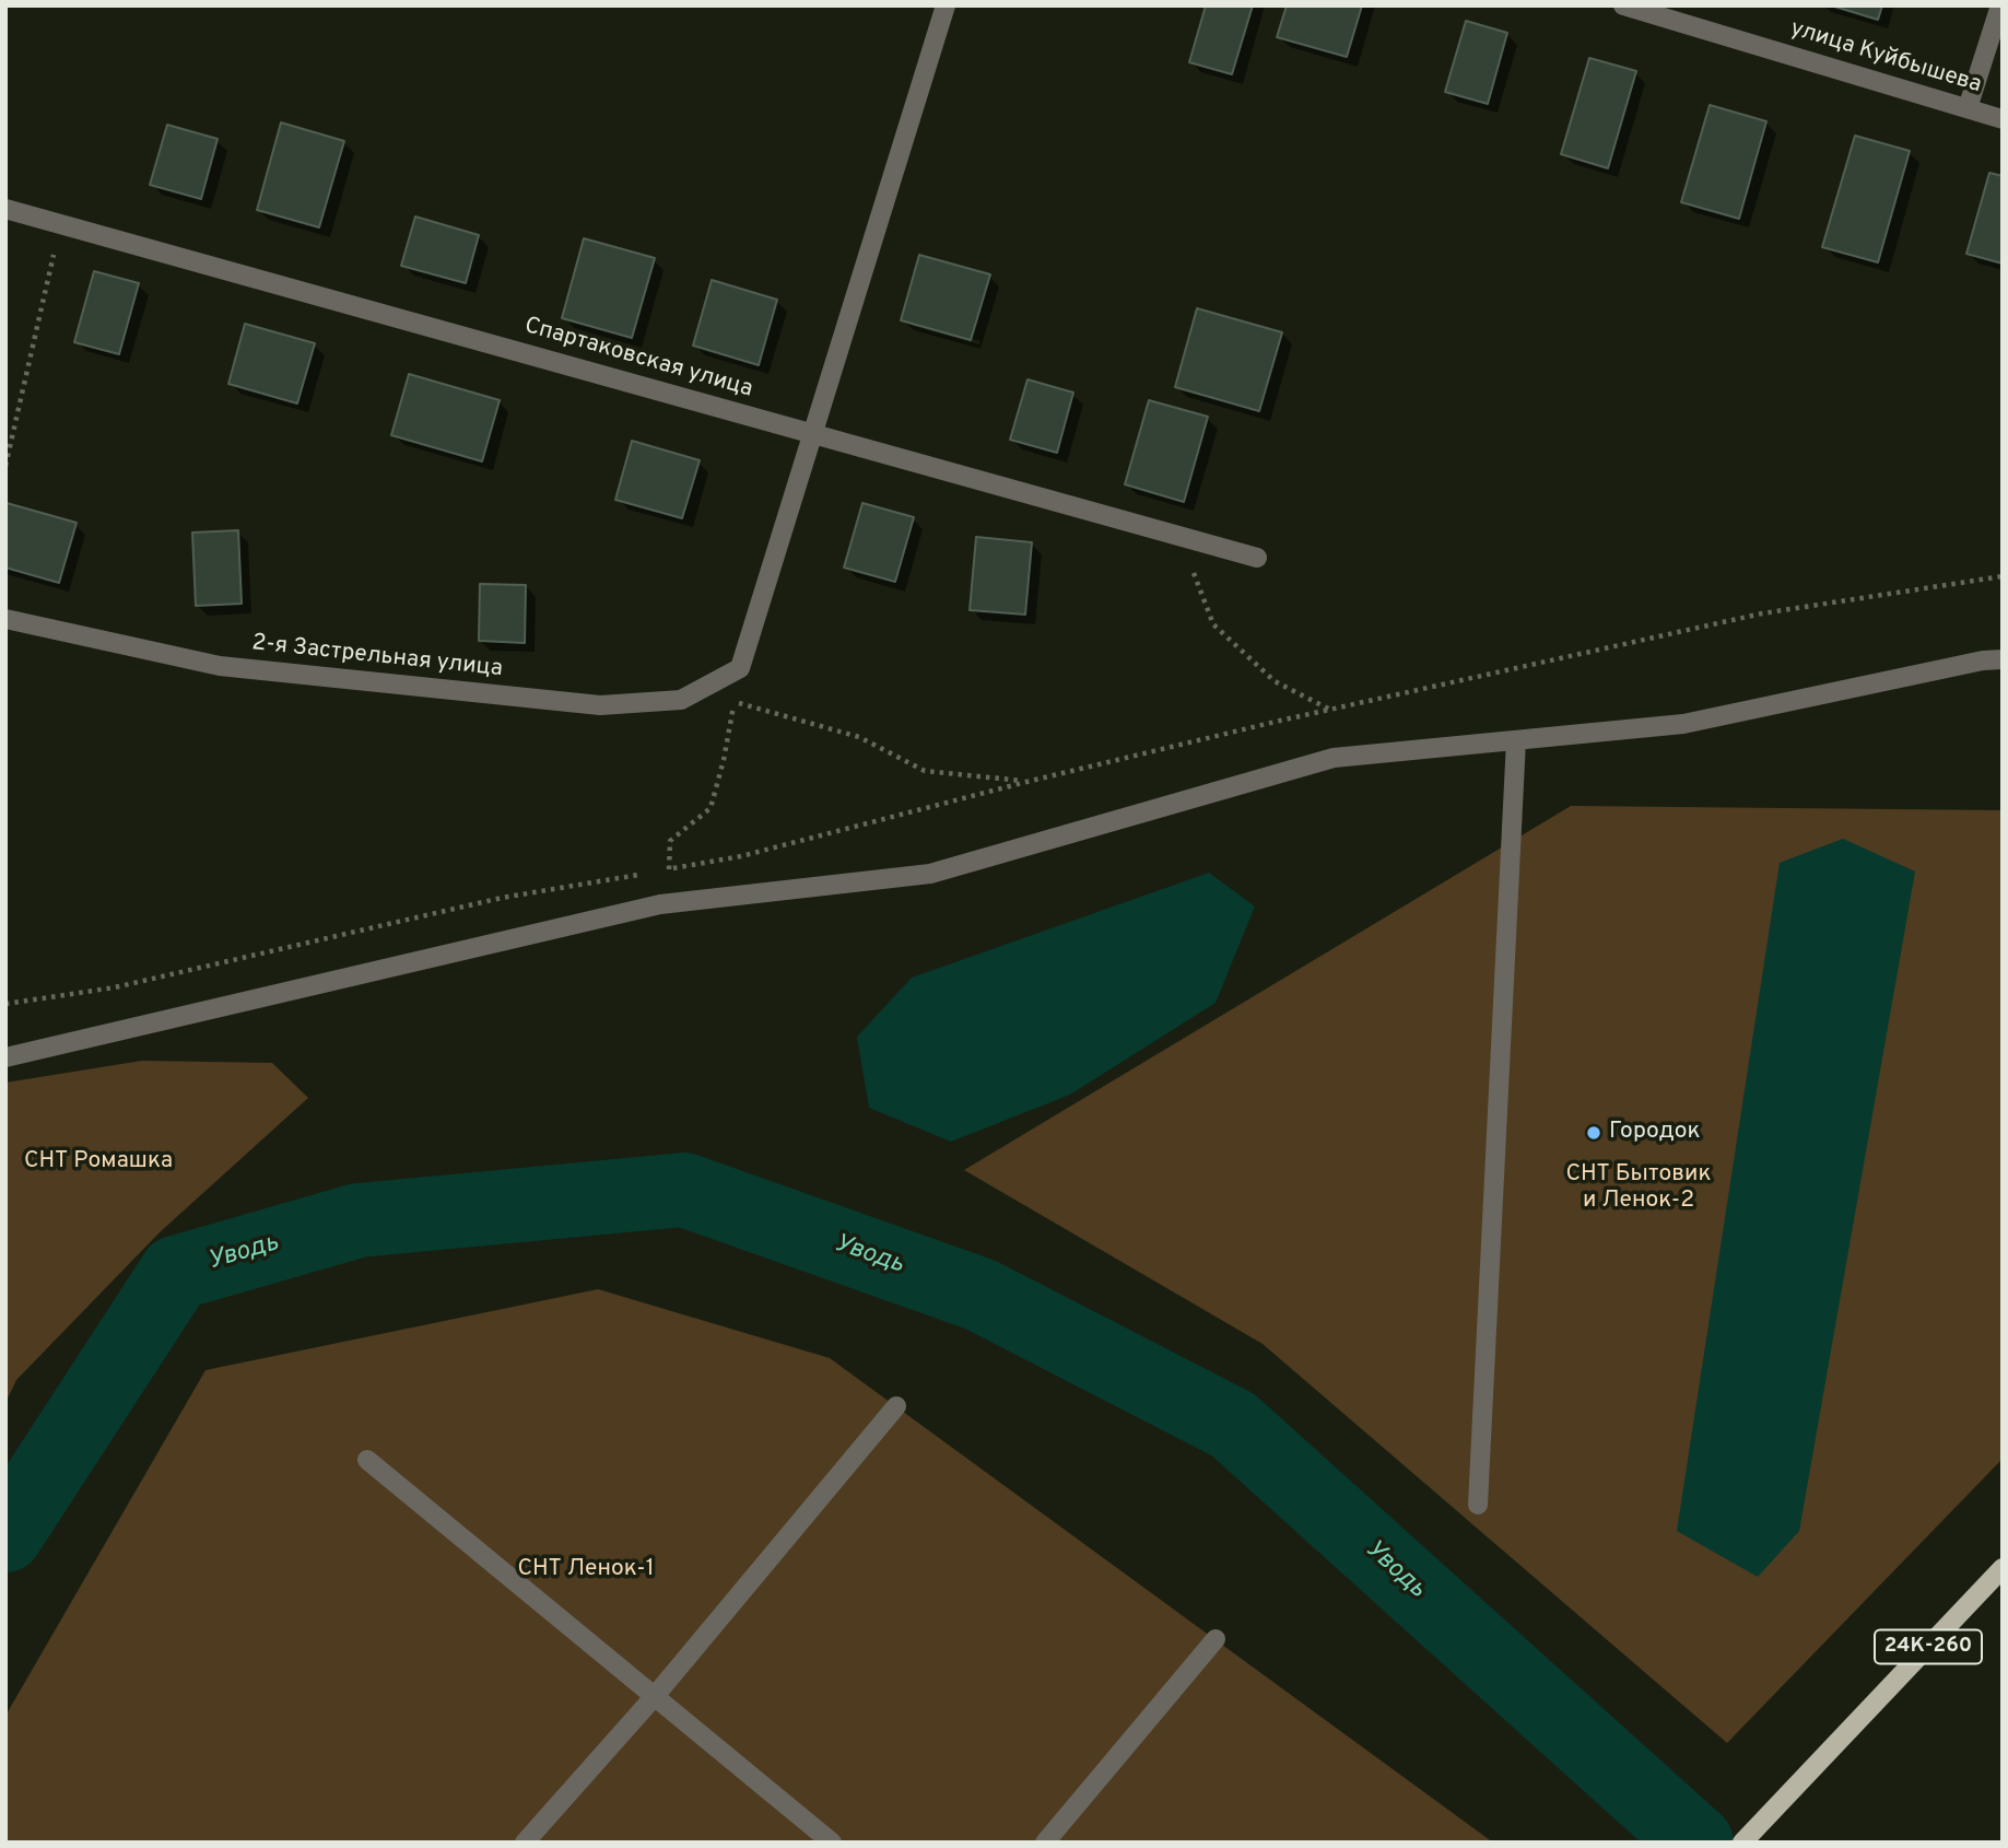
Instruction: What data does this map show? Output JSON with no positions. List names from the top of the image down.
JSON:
{
  "streets": {
    "main road": ["24К-260"],
    "street": ["улица Куйбышева", "Спартаковская улица", "2-я Застрельная улица"]
  },
  "water": ["Уводь"],
  "parks": ["СНТ Ромашка", "СНТ Бытовик и Ленок-2", "СНТ Ленок-1"],
  "places": ["Городок"]
}
